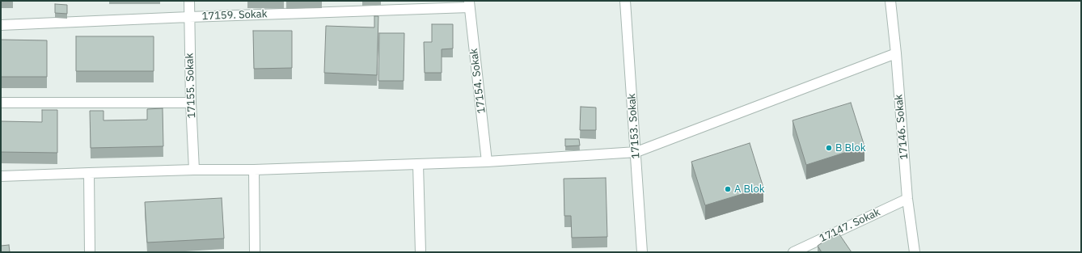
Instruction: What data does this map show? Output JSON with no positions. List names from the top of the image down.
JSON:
{
  "streets": {
    "street": [
      "17159. Sokak",
      "17154. Sokak",
      "17155. Sokak",
      "17153. Sokak",
      "17146. Sokak",
      "17147. Sokak"
    ]
  },
  "crossings": [
    ["17159. Sokak", "17154. Sokak"],
    ["17159. Sokak", "17155. Sokak"],
    ["17146. Sokak", "17147. Sokak"]
  ],
  "places": ["B Blok", "A Blok"]
}
